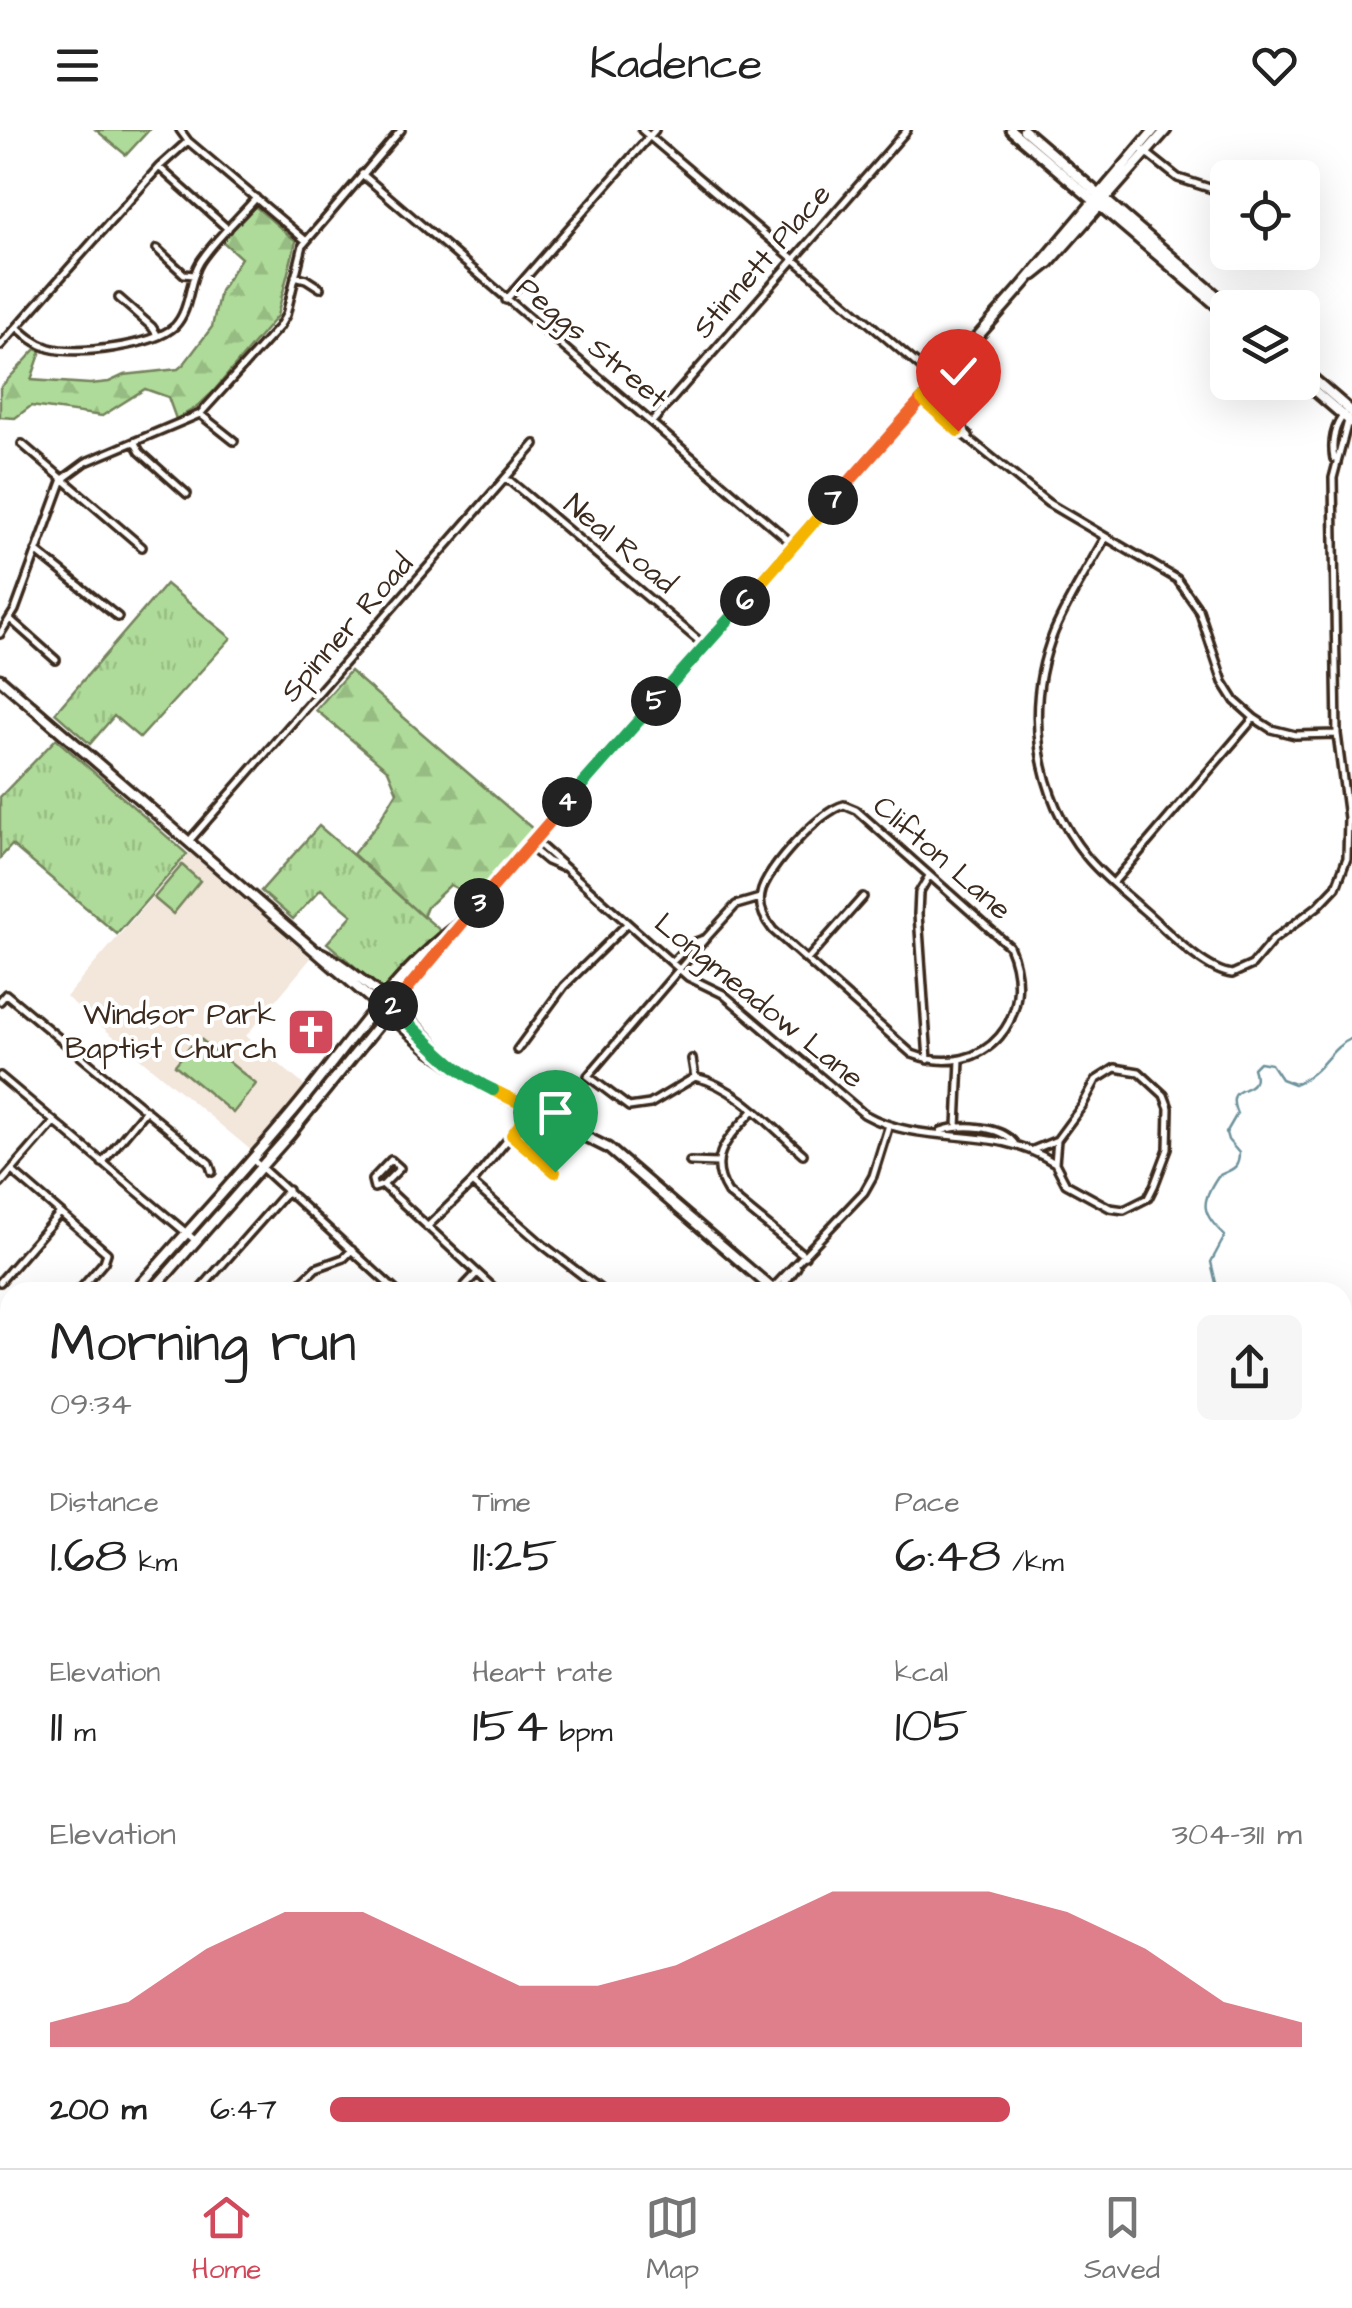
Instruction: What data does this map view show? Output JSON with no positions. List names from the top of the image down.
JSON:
{
  "streets": {
    "street": [
      "Stinnett Place",
      "Peggs Street",
      "Neal Road",
      "Spinner Road",
      "Clifton Lane",
      "Longmeadow Lane"
    ]
  },
  "crossings": [
    ["Stinnett Place", "Peggs Street"],
    ["Neal Road", "Spinner Road"]
  ],
  "places": {
    "church": ["Windsor Park Baptist Church"]
  },
  "page": {
    "header": "Kadence",
    "pins": [
      "7",
      "6",
      "5",
      "4",
      "3",
      "2"
    ],
    "heading": ["Morning run", "09:34"],
    "stats": [
      ["Distance", "1.68 km"],
      ["Time", "11:25"],
      ["Pace", "6:48 /km"],
      ["Elevation", "11 m"],
      ["Heart rate", "154 bpm"],
      ["kcal", "105"]
    ],
    "chart": ["Elevation", "304–311 m"],
    "list": [
      {
        "name": "200 m",
        "note": "6:47"
      }
    ],
    "tabs": ["Home", "Map", "Saved"]
  }
}
